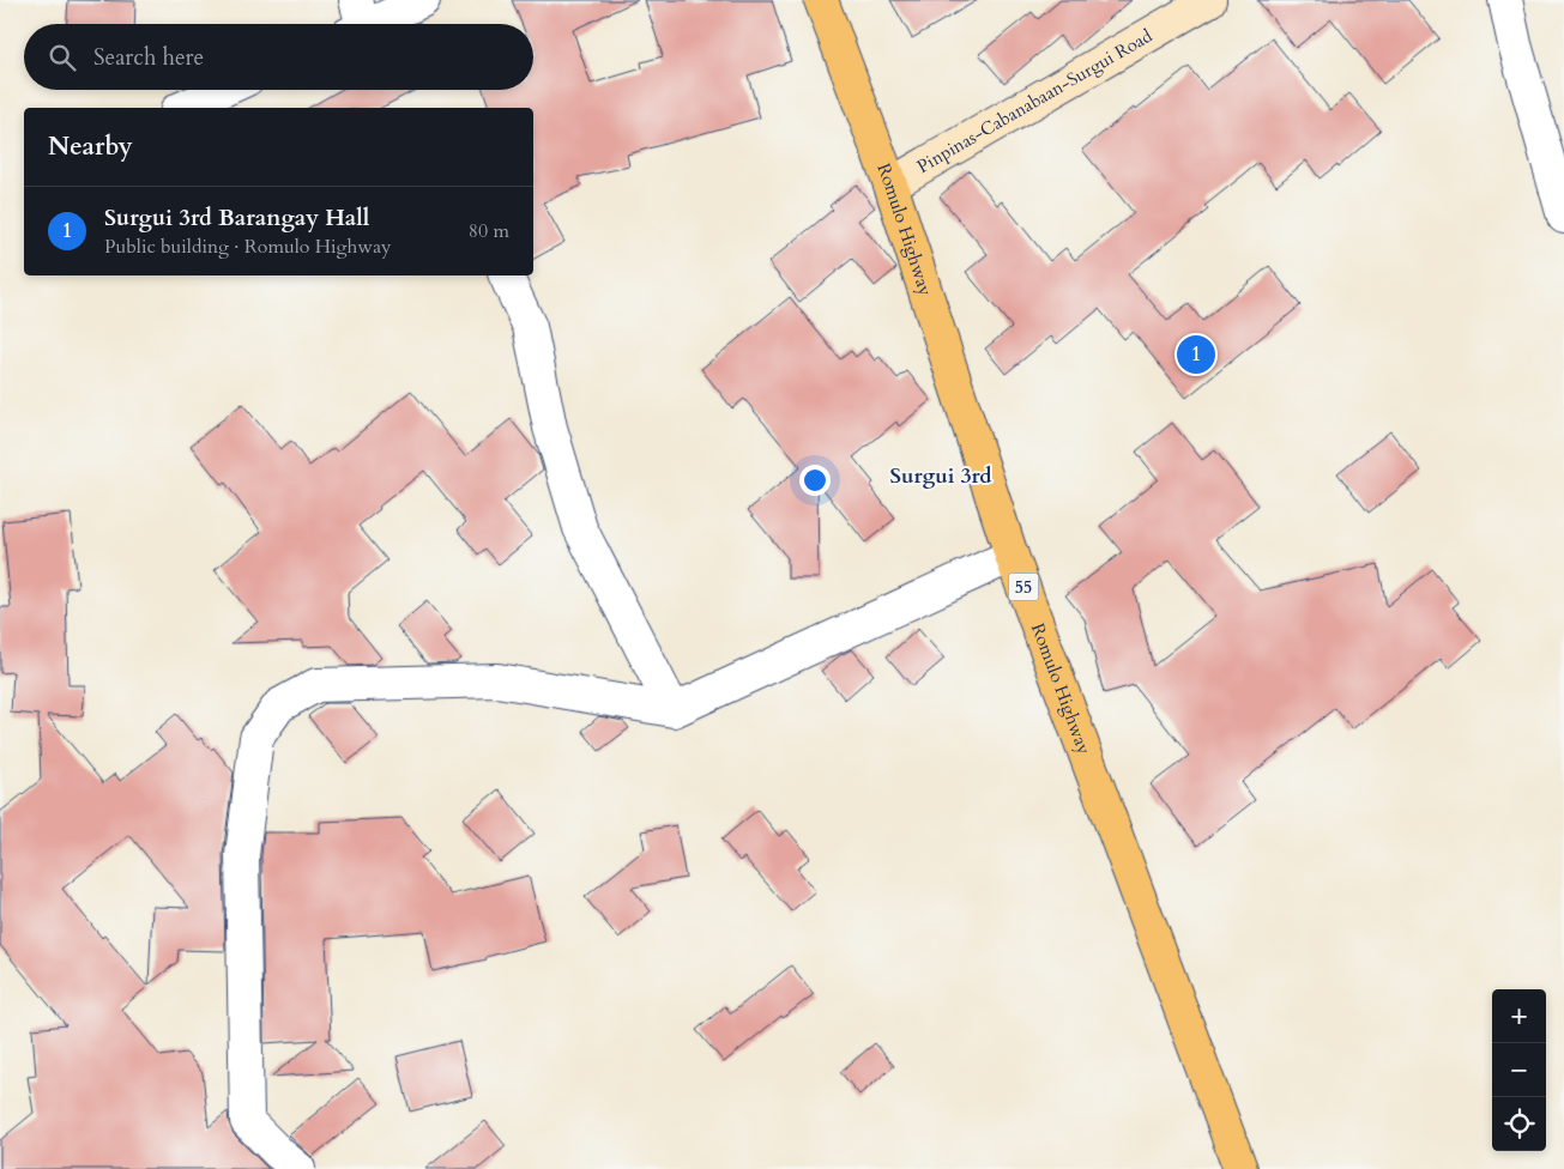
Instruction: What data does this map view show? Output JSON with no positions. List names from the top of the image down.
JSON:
{
  "streets": {
    "highway": ["Romulo Highway", "55"],
    "street": ["Pinpinas-Cabanabaan-Surgui Road"]
  },
  "crossings": [
    ["Pinpinas-Cabanabaan-Surgui Road", "Romulo Highway"]
  ],
  "districts": ["Surgui 3rd"],
  "page": {
    "search": "Search here",
    "heading": "Nearby",
    "list": [
      {
        "mark": "1",
        "name": "Surgui 3rd Barangay Hall",
        "note": "Public building · Romulo Highway",
        "value": "80 m"
      }
    ],
    "pins": "1",
    "map_buttons": ["+", "−"]
  }
}
